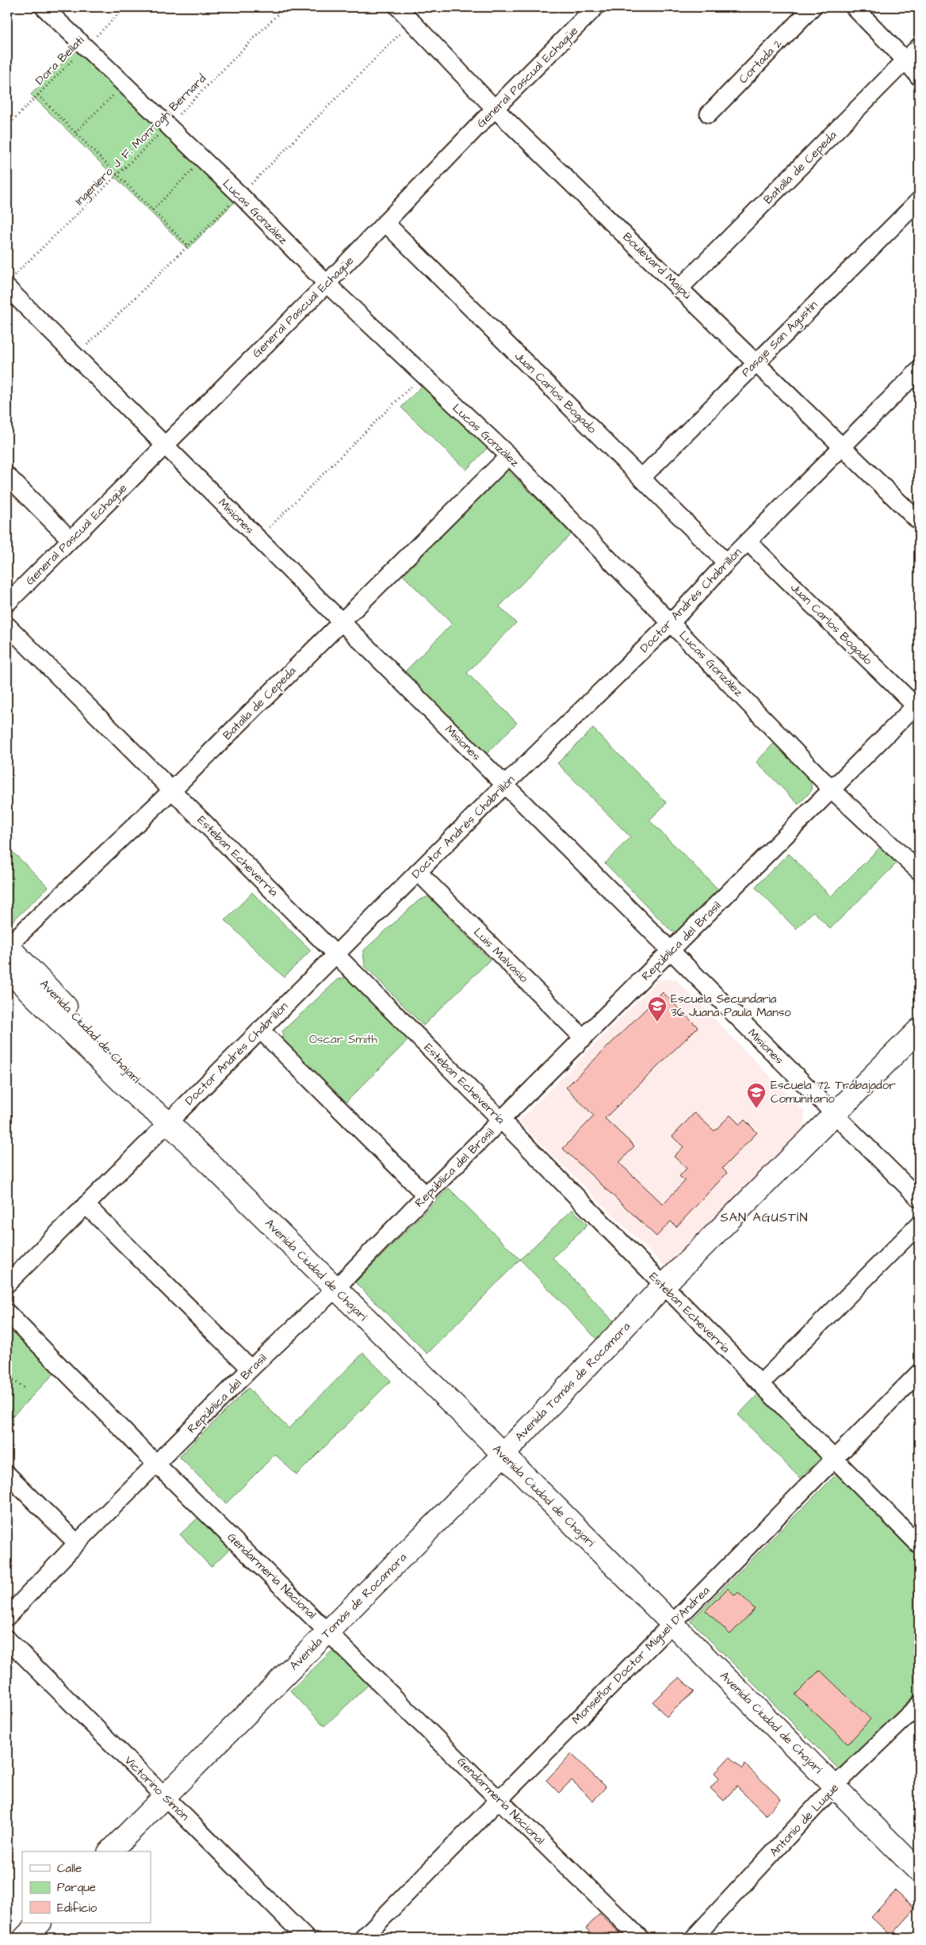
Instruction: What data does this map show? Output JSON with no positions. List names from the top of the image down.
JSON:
{
  "streets": {
    "main road": ["Avenida Ciudad de Chajarí", "Avenida Tomás de Rocamora"],
    "street": [
      "Cortada 2",
      "General Pascual Echagüe",
      "Batalla de Cepeda",
      "Lucas González",
      "Boulevard Maipú",
      "Pasaje San Agustín",
      "Juan Carlos Bogado",
      "Misiones",
      "Doctor Andrés Chabrillón",
      "Esteban Echeverría",
      "República del Brasil",
      "Luis Malvasio",
      "Gendarmería Nacional",
      "Monseñor Doctor Miguel D'Andrea",
      "Victorino Simón",
      "Antonio de Luque"
    ],
    "path": ["Dora Bellati", "Ingeniero J. F. Morrogh Bernard"]
  },
  "crossings": [
    ["Dora Bellati", "Lucas González"],
    ["General Pascual Echagüe", "Lucas González"],
    ["General Pascual Echagüe", "Boulevard Maipú"],
    ["General Pascual Echagüe", "Juan Carlos Bogado"],
    ["General Pascual Echagüe", "Misiones"],
    ["Ingeniero J. F. Morrogh Bernard", "Lucas González"],
    ["Ingeniero J. F. Morrogh Bernard", "Misiones"],
    ["Batalla de Cepeda", "Lucas González"],
    ["Batalla de Cepeda", "Boulevard Maipú"],
    ["Batalla de Cepeda", "Misiones"],
    ["Batalla de Cepeda", "Esteban Echeverría"],
    ["Batalla de Cepeda", "Avenida Ciudad de Chajarí"],
    ["Lucas González", "Doctor Andrés Chabrillón"],
    ["Lucas González", "República del Brasil"],
    ["Boulevard Maipú", "Pasaje San Agustín"],
    ["Boulevard Maipú", "Doctor Andrés Chabrillón"],
    ["Pasaje San Agustín", "Juan Carlos Bogado"],
    ["Juan Carlos Bogado", "Doctor Andrés Chabrillón"],
    ["Juan Carlos Bogado", "República del Brasil"],
    ["Misiones", "Doctor Andrés Chabrillón"],
    ["Misiones", "República del Brasil"],
    ["Misiones", "Avenida Tomás de Rocamora"],
    ["Doctor Andrés Chabrillón", "Esteban Echeverría"],
    ["Doctor Andrés Chabrillón", "Luis Malvasio"],
    ["Doctor Andrés Chabrillón", "Avenida Ciudad de Chajarí"],
    ["Esteban Echeverría", "República del Brasil"],
    ["Esteban Echeverría", "Avenida Tomás de Rocamora"],
    ["Esteban Echeverría", "Monseñor Doctor Miguel D'Andrea"],
    ["República del Brasil", "Luis Malvasio"],
    ["República del Brasil", "Avenida Ciudad de Chajarí"],
    ["República del Brasil", "Gendarmería Nacional"],
    ["Avenida Ciudad de Chajarí", "Avenida Tomás de Rocamora"],
    ["Avenida Ciudad de Chajarí", "Monseñor Doctor Miguel D'Andrea"],
    ["Avenida Ciudad de Chajarí", "Antonio de Luque"],
    ["Avenida Tomás de Rocamora", "Gendarmería Nacional"],
    ["Avenida Tomás de Rocamora", "Victorino Simón"],
    ["Gendarmería Nacional", "Monseñor Doctor Miguel D'Andrea"]
  ],
  "districts": ["SAN AGUSTÍN"],
  "parks": ["Oscar Smith"],
  "places": {
    "school or university": ["Escuela Secundaria 36 Juana Paula Manso", "Escuela 72 Trabajador Comunitario"]
  },
  "legend": ["Calle", "Parque", "Edificio"]
}
